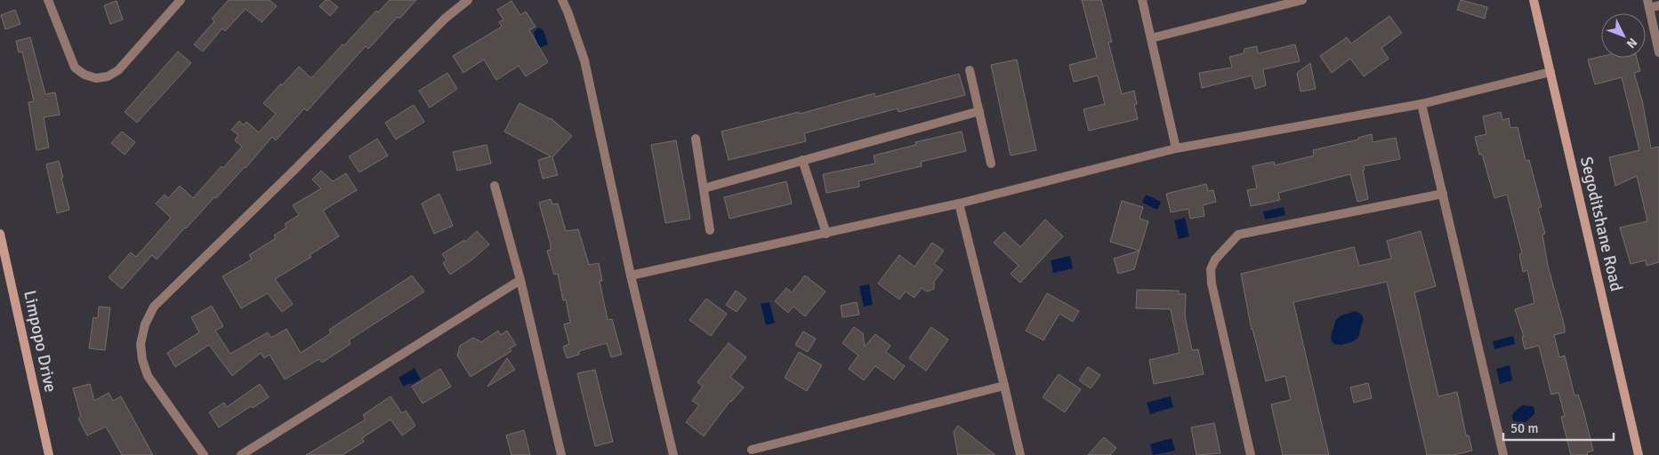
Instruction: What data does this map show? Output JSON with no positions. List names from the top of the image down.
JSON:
{
  "streets": {
    "street": ["Segoditshane Road", "Limpopo Drive"]
  },
  "scale_bar": "50 m",
  "north": "bottom right"
}
